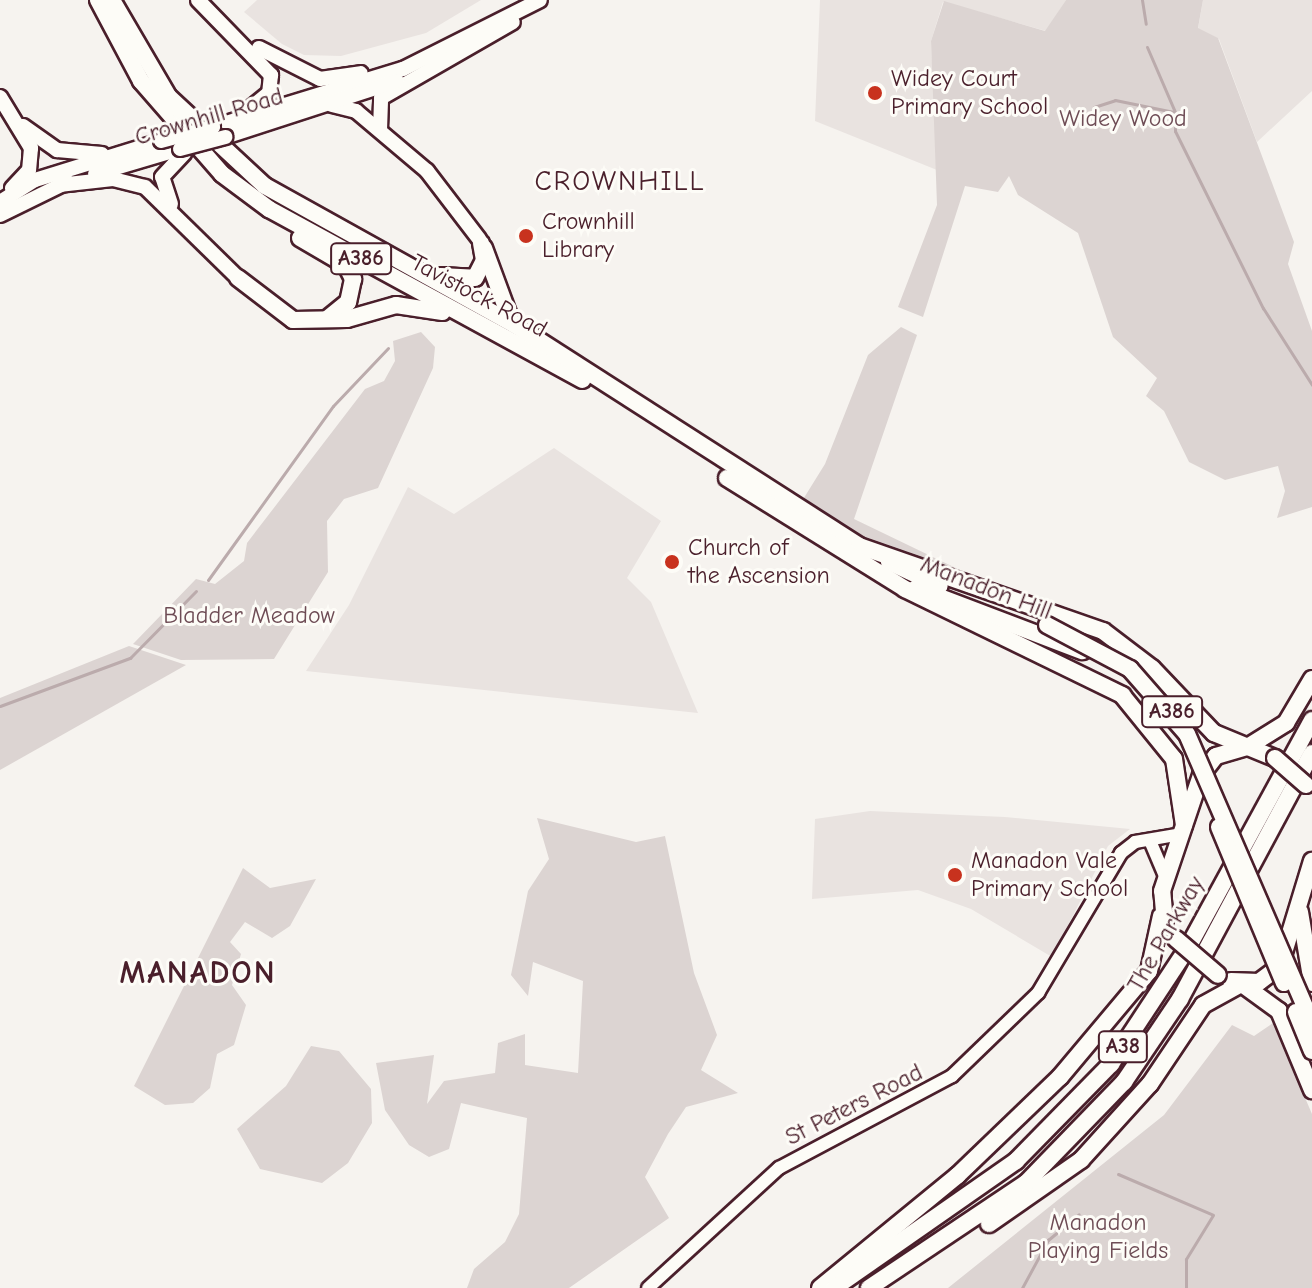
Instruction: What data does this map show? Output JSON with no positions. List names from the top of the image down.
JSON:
{
  "streets": {
    "main road": [
      "Crownhill Road",
      "A386",
      "Tavistock Road",
      "Manadon Hill",
      "The Parkway",
      "A38"
    ],
    "street": ["St Peters Road"]
  },
  "crossings": [
    ["A386", "Manadon Hill"],
    ["Tavistock Road", "Manadon Hill"],
    ["The Parkway", "A38"]
  ],
  "districts": ["CROWNHILL", "MANADON"],
  "parks": ["Widey Wood", "Bladder Meadow", "Manadon Playing Fields"],
  "places": [
    "Widey Court Primary School",
    "Crownhill Library",
    "Church of the Ascension",
    "Manadon Vale Primary School"
  ]
}
